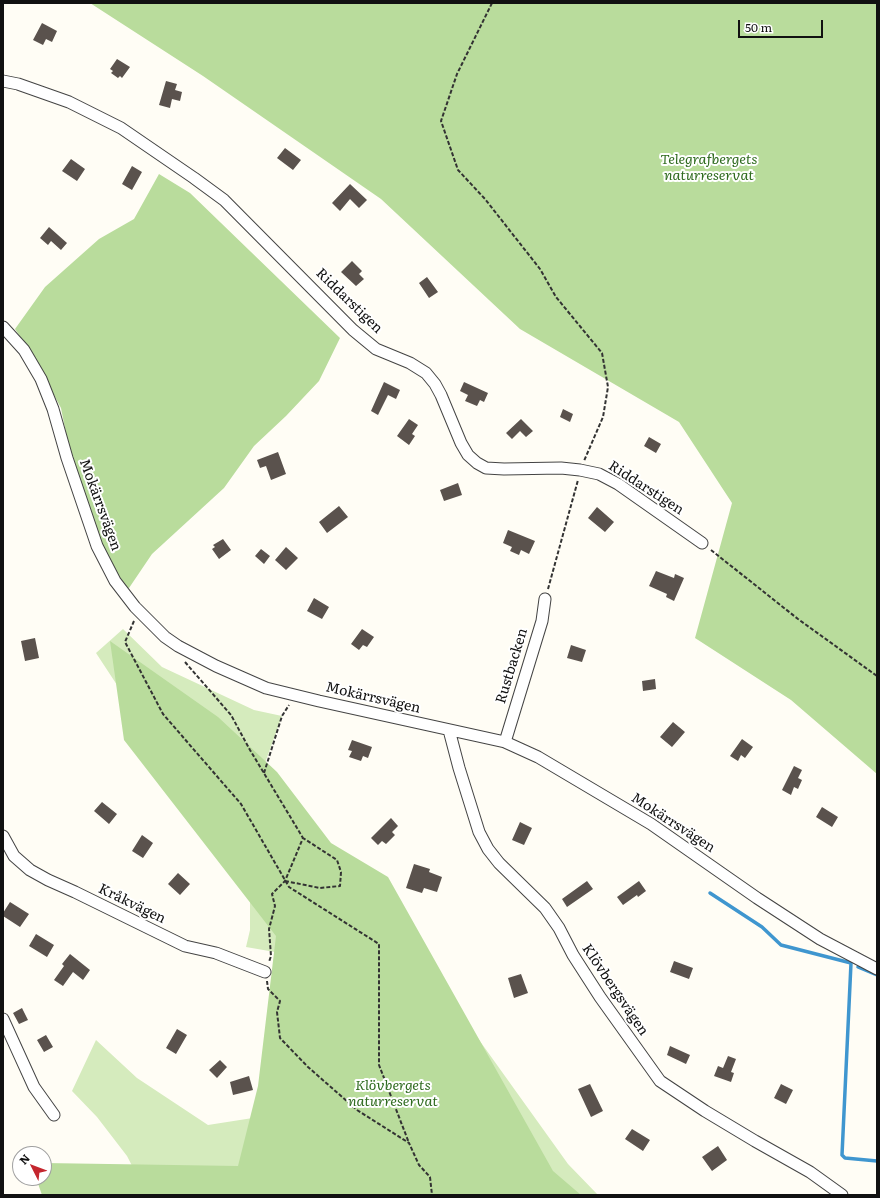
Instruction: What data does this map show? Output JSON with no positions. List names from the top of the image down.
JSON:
{
  "streets": {
    "street": [
      "Riddarstigen",
      "Mokärrsvägen",
      "Rustbacken",
      "Kråkvägen",
      "Klövbergsvägen"
    ]
  },
  "crossings": [
    ["Mokärrsvägen", "Rustbacken"],
    ["Mokärrsvägen", "Klövbergsvägen"]
  ],
  "parks": ["Telegrafbergets naturreservat", "Klövbergets naturreservat"],
  "scale_bar": "50 m",
  "north": "top left"
}
